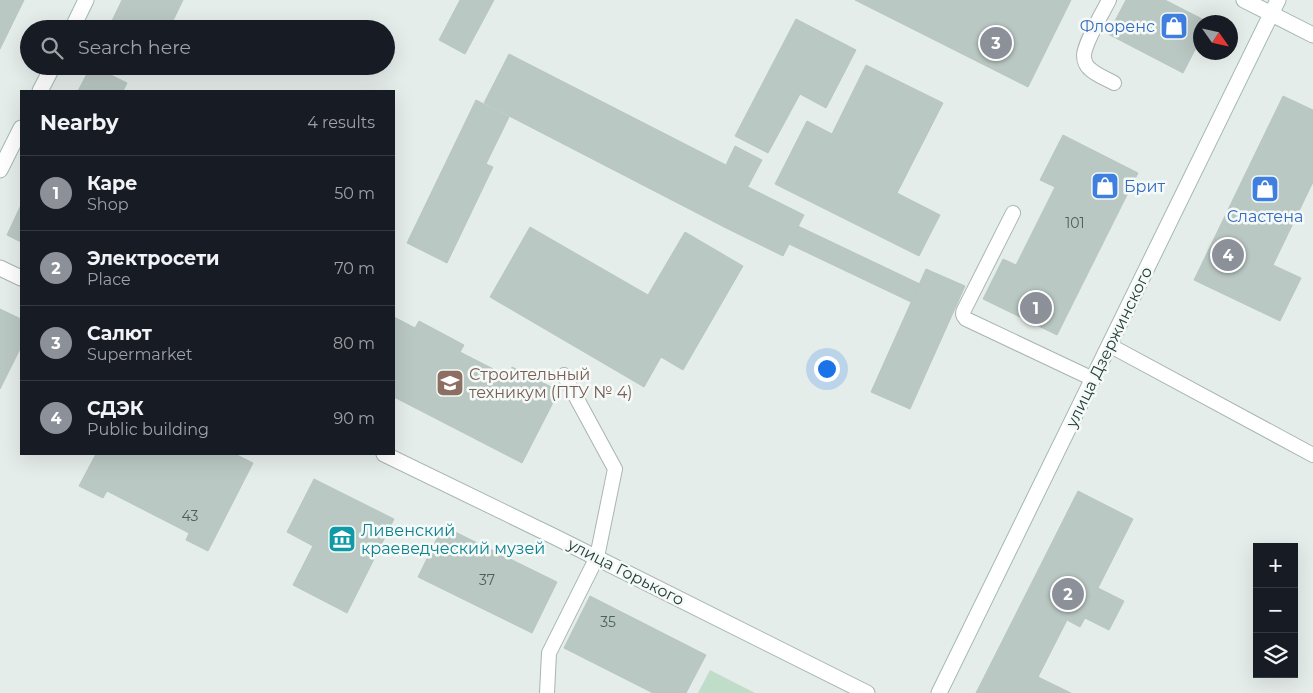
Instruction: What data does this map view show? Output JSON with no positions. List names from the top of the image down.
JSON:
{
  "streets": {
    "street": ["улица Дзержинского", "улица Горького"]
  },
  "places": {
    "shop": ["Флоренс", "Брит", "Сластена"],
    "school or university": ["Строительный техникум (ПТУ № 4)"],
    "museum": ["Ливенский краеведческий музей"]
  },
  "house_numbers": [
    "101",
    "43",
    "37",
    "35"
  ],
  "north": "bottom right",
  "page": {
    "search": "Search here",
    "pins": [
      "3",
      "4",
      "1",
      "2"
    ],
    "heading": ["Nearby", "4 results"],
    "list": [
      {
        "mark": "1",
        "name": "Каре",
        "note": "Shop",
        "value": "50 m"
      },
      {
        "mark": "2",
        "name": "Электросети",
        "note": "Place",
        "value": "70 m"
      },
      {
        "mark": "3",
        "name": "Салют",
        "note": "Supermarket",
        "value": "80 m"
      },
      {
        "mark": "4",
        "name": "СДЭК",
        "note": "Public building",
        "value": "90 m"
      }
    ],
    "map_buttons": ["+", "−"]
  }
}
